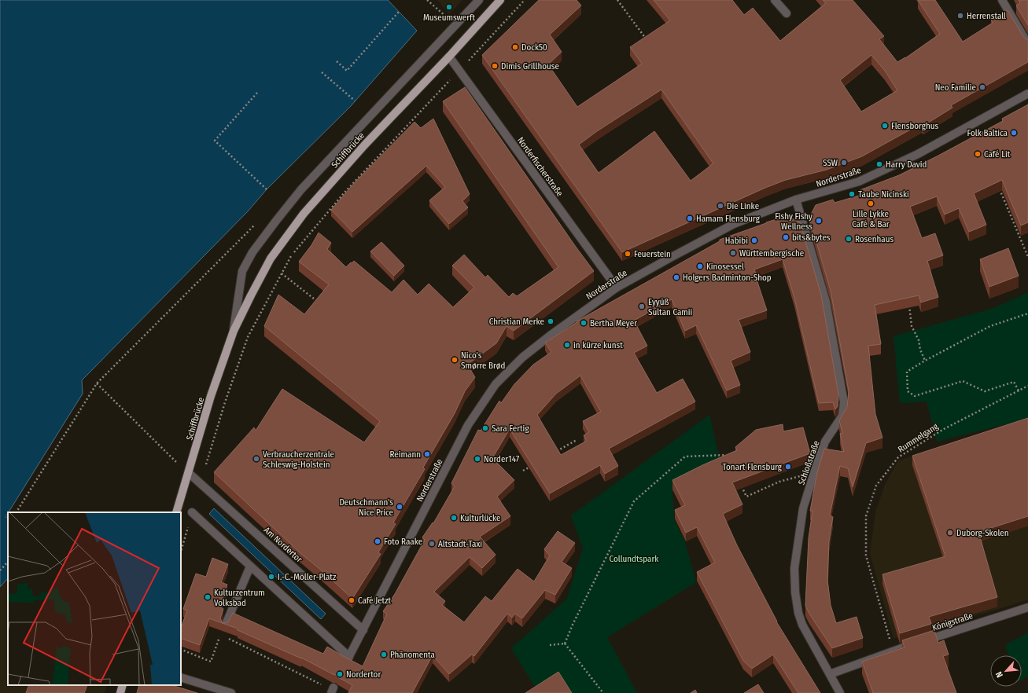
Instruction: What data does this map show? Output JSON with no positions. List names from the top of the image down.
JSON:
{
  "streets": {
    "main road": ["Schiffbrücke"],
    "street": [
      "Norderfischerstraße",
      "Norderstraße",
      "Schloßstraße",
      "Am Nordertor",
      "Königstraße"
    ],
    "path": ["Rummelgang"]
  },
  "crossings": [
    ["Schiffbrücke", "Norderfischerstraße"],
    ["Schiffbrücke", "Am Nordertor"],
    ["Norderfischerstraße", "Norderstraße"],
    ["Norderstraße", "Schloßstraße"],
    ["Norderstraße", "Am Nordertor"],
    ["Rummelgang", "Königstraße"],
    ["Schloßstraße", "Königstraße"]
  ],
  "parks": ["Collundtspark"],
  "places": [
    "Museumswerft",
    "Herrenstall",
    "Dock50",
    "Dimis Grillhouse",
    "Neo Familie",
    "Flensborghus",
    "Folk Baltica",
    "Café Lit",
    "SSW",
    "Harry David",
    "Taube Nicinski",
    "Lille Lykke Café & Bar",
    "Die Linke",
    "Hamam Flensburg",
    "Fishy Fishy Wellness",
    "bits&bytes",
    "Rosenhaus",
    "Habibi",
    "Württembergische",
    "Feuerstein",
    "Kinosessel",
    "Holgers Badminton-Shop",
    "Eyyüß Sultan Camii",
    "Christian Merke",
    "Bertha Meyer",
    "in kürze kunst",
    "Nico's Smørre Brød",
    "Sara Fertig",
    "Reimann",
    "Verbraucherzentrale Schleswig-Holstein",
    "Norder147",
    "Tonart Flensburg",
    "Deutschmann's Nice Price",
    "Kulturlücke",
    "Duborg-Skolen",
    "Foto Raake",
    "Altstadt-Taxi",
    "I.-C.-Möller-Platz",
    "Kulturzentrum Volksbad",
    "Café Jetzt",
    "Phänomenta",
    "Nordertor"
  ],
  "north": "bottom left"
}
